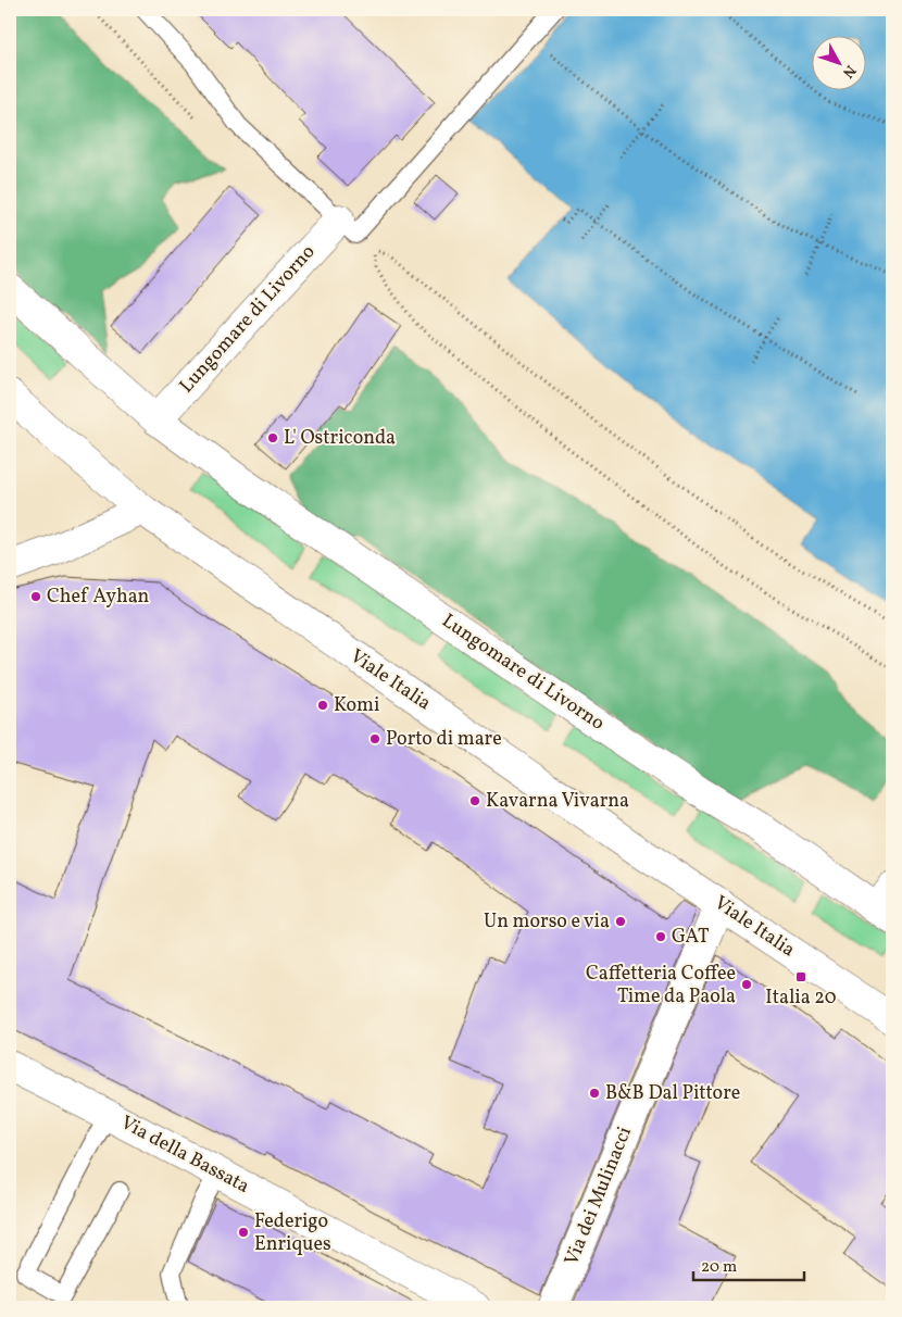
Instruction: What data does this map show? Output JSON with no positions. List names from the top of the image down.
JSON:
{
  "streets": {
    "street": [
      "Lungomare di Livorno",
      "Viale Italia",
      "Via della Bassata",
      "Via dei Mulinacci"
    ]
  },
  "crossings": [
    ["Viale Italia", "Via dei Mulinacci"]
  ],
  "places": {
    "other": [
      "L' Ostriconda",
      "Chef Ayhan",
      "Komi",
      "Porto di mare",
      "Kavarna Vivarna",
      "Un morso e via",
      "GAT",
      "Caffetteria Coffee Time da Paola",
      "B&B Dal Pittore",
      "Federigo Enriques"
    ],
    "transit": ["Italia 20"]
  },
  "scale_bar": "20 m",
  "north": "bottom right"
}
